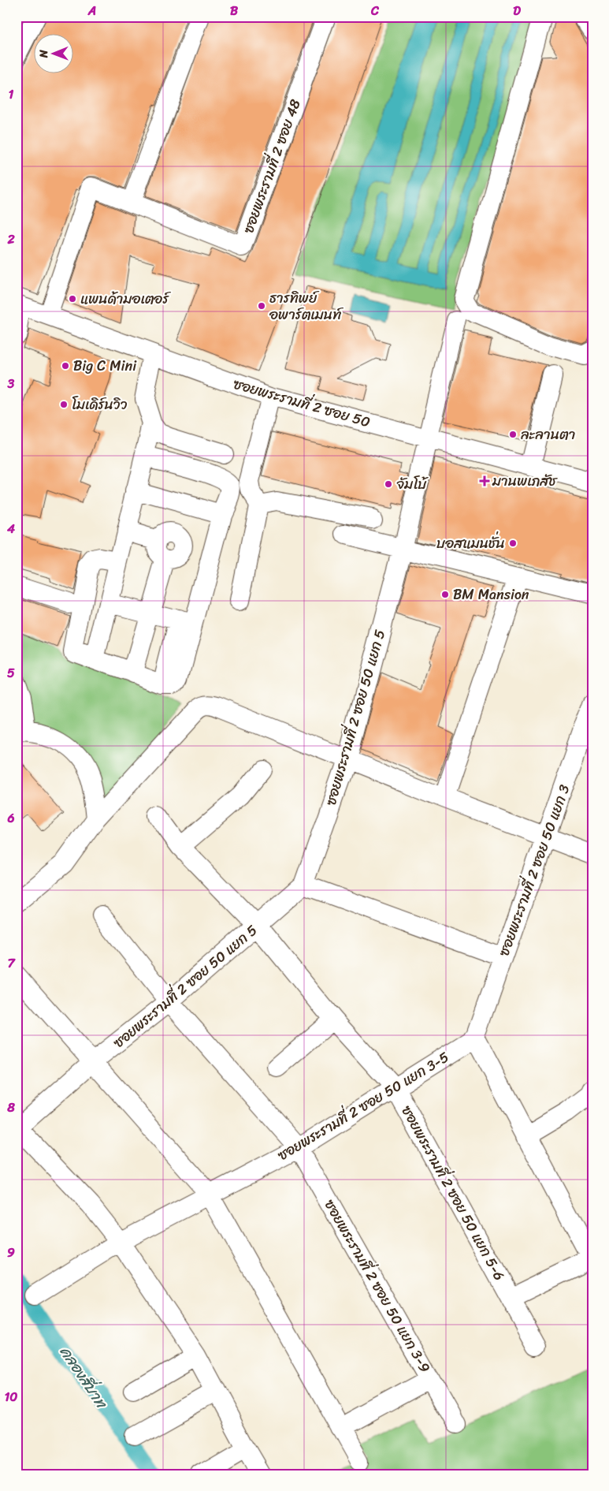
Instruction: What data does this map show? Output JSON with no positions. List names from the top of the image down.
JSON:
{
  "streets": {
    "street": [
      "ซอยพระรามที่ 2 ซอย 48",
      "ซอยพระรามที่ 2 ซอย 50",
      "ซอยพระรามที่ 2 ซอย 50 แยก 5",
      "ซอยพระรามที่ 2 ซอย 50 แยก 3",
      "ซอยพระรามที่ 2 ซอย 50 แยก 3-5",
      "ซอยพระรามที่ 2 ซอย 50 แยก 5-6",
      "ซอยพระรามที่ 2 ซอย 50 แยก 3-9"
    ]
  },
  "crossings": [
    ["ซอยพระรามที่ 2 ซอย 48", "ซอยพระรามที่ 2 ซอย 50"],
    ["ซอยพระรามที่ 2 ซอย 50", "ซอยพระรามที่ 2 ซอย 50 แยก 5"],
    ["ซอยพระรามที่ 2 ซอย 50 แยก 5", "ซอยพระรามที่ 2 ซอย 50 แยก 5-6"],
    ["ซอยพระรามที่ 2 ซอย 50 แยก 5", "ซอยพระรามที่ 2 ซอย 50 แยก 3-9"],
    ["ซอยพระรามที่ 2 ซอย 50 แยก 3", "ซอยพระรามที่ 2 ซอย 50 แยก 3-5"],
    ["ซอยพระรามที่ 2 ซอย 50 แยก 3-5", "ซอยพระรามที่ 2 ซอย 50 แยก 5-6"],
    ["ซอยพระรามที่ 2 ซอย 50 แยก 3-5", "ซอยพระรามที่ 2 ซอย 50 แยก 3-9"]
  ],
  "water": ["คลองสี่บาท"],
  "places": {
    "other": [
      "แพนด้ามอเตอร์",
      "ธารทิพย์ อพาร์ตเมนท์",
      "Big C Mini",
      "โมเดิร์นวิว",
      "ละลานตา",
      "จัมโบ้",
      "บอสแมนชั่น",
      "BM Mansion"
    ],
    "health": ["มานพเภสัช"]
  },
  "north": "left",
  "grid": {
    "columns": [
      "A",
      "B",
      "C",
      "D"
    ],
    "rows": [
      "1",
      "2",
      "3",
      "4",
      "5",
      "6",
      "7",
      "8",
      "9",
      "10"
    ]
  }
}
